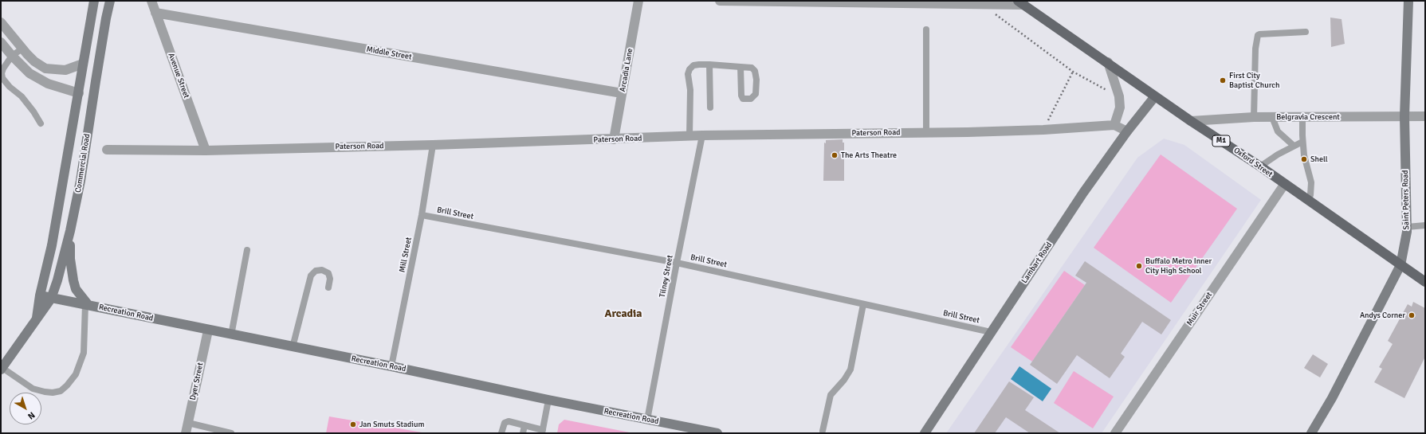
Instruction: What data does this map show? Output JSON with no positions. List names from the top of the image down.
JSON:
{
  "streets": {
    "main road": ["M1", "Oxford Street"],
    "street": [
      "Middle Street",
      "Arcadia Lane",
      "Avenue Street",
      "Belgravia Crescent",
      "Paterson Road",
      "Commercial Road",
      "Saint Peters Road",
      "Lambart Road",
      "Muir Street",
      "Recreation Road",
      "Dyer Street"
    ],
    "lane": ["Brill Street", "Mill Street", "Tilney Street"]
  },
  "crossings": [
    ["Middle Street", "Arcadia Lane"],
    ["Middle Street", "Avenue Street"],
    ["Arcadia Lane", "Paterson Road"],
    ["Avenue Street", "Paterson Road"],
    ["Belgravia Crescent", "Oxford Street"],
    ["Belgravia Crescent", "Saint Peters Road"],
    ["Paterson Road", "Mill Street"],
    ["Paterson Road", "Tilney Street"],
    ["Oxford Street", "Saint Peters Road"],
    ["Oxford Street", "Lambart Road"],
    ["Oxford Street", "Muir Street"],
    ["Commercial Road", "Recreation Road"],
    ["Brill Street", "Mill Street"],
    ["Brill Street", "Lambart Road"],
    ["Brill Street", "Tilney Street"],
    ["Mill Street", "Recreation Road"],
    ["Tilney Street", "Recreation Road"],
    ["Recreation Road", "Dyer Street"]
  ],
  "districts": ["Arcadia"],
  "places": [
    "First City Baptist Church",
    "The Arts Theatre",
    "Shell",
    "Buffalo Metro Inner City High School",
    "Andys Corner",
    "Jan Smuts Stadium"
  ],
  "north": "bottom right"
}
